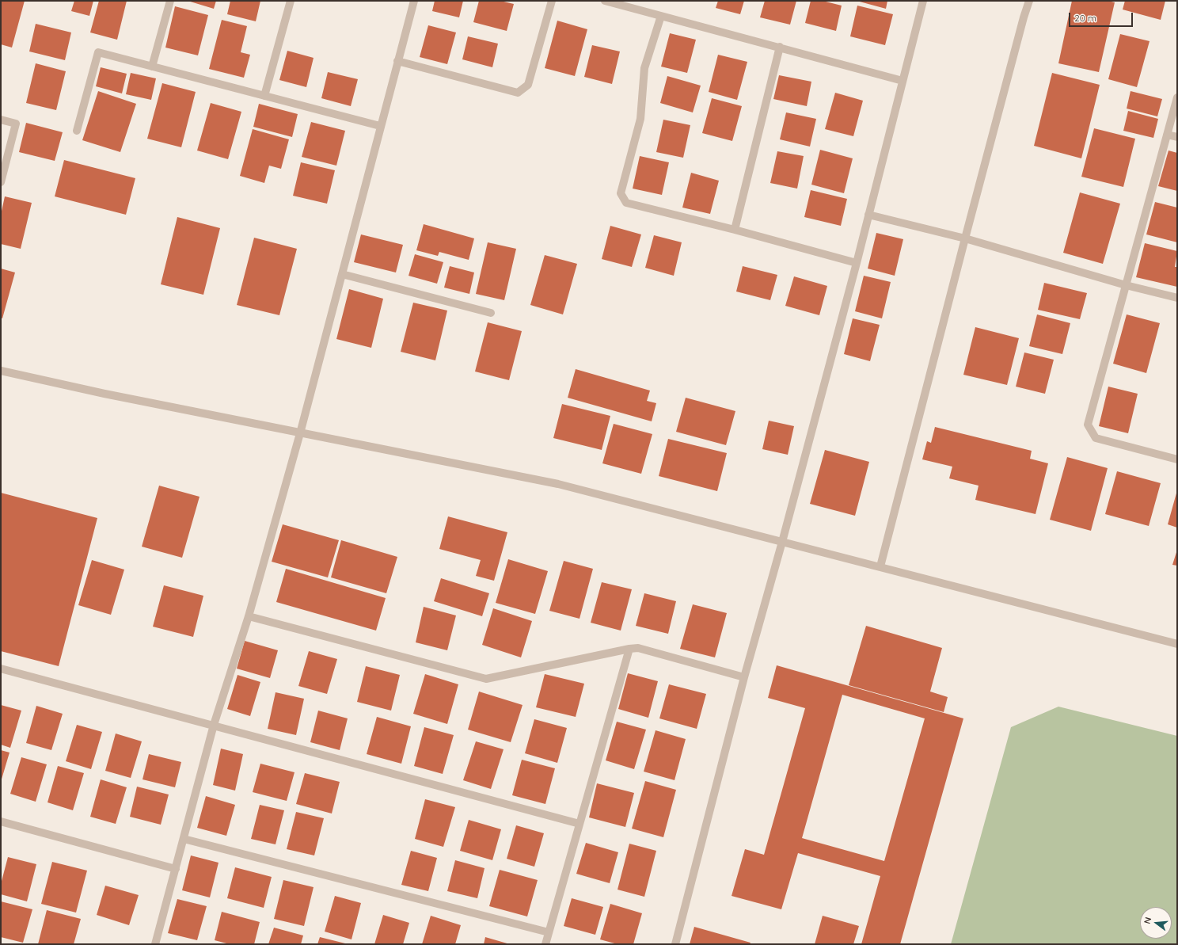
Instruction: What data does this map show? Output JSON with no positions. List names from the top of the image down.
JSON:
{
  "scale_bar": "20 m",
  "north": "left"
}
